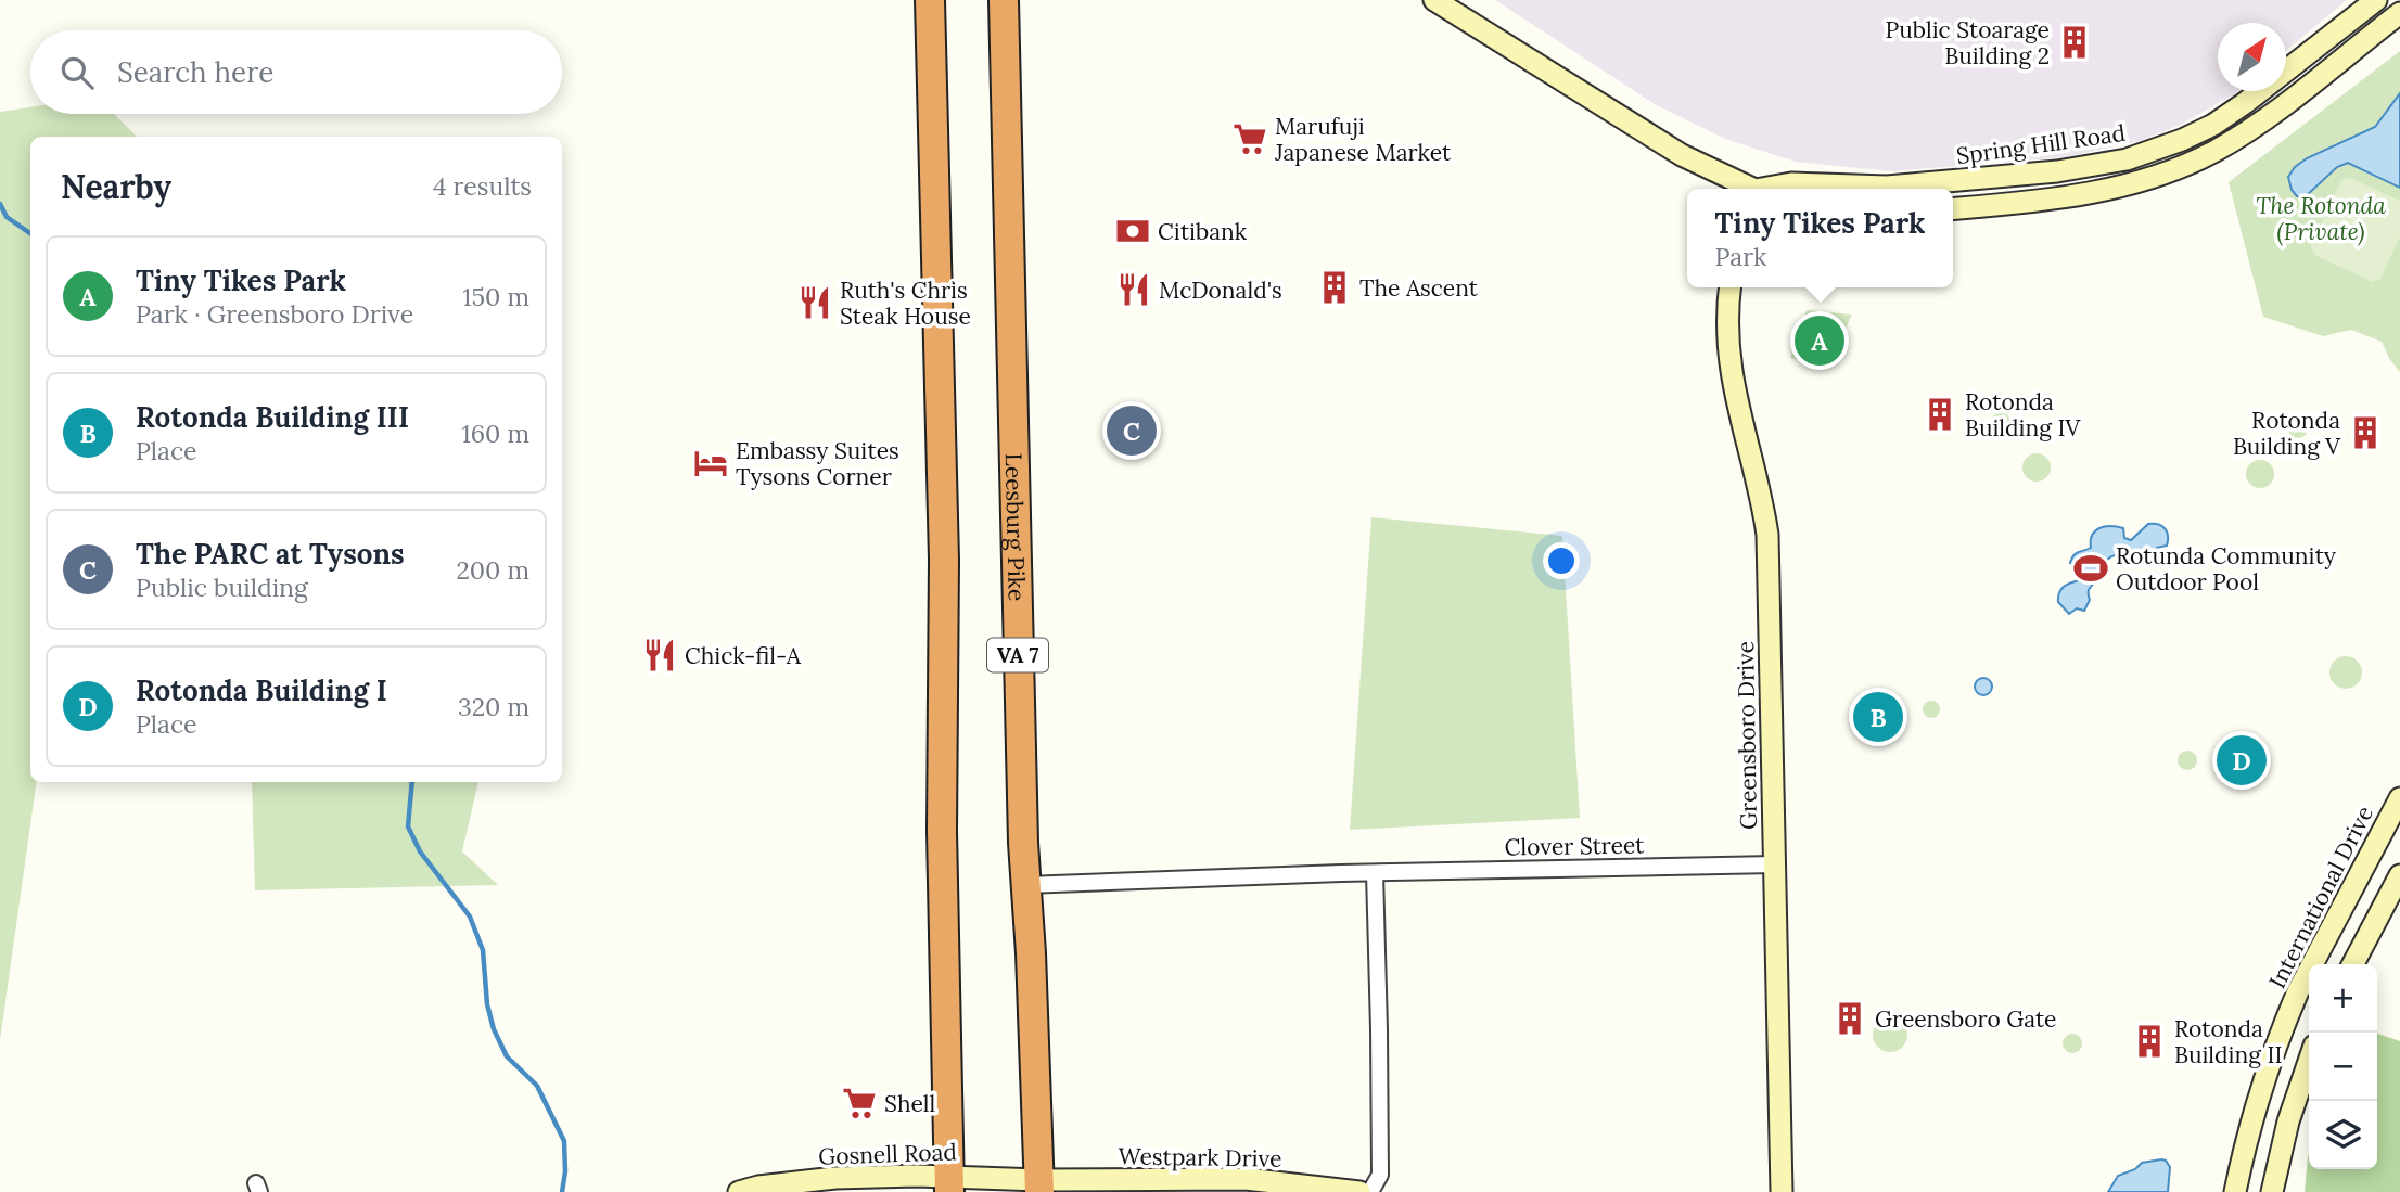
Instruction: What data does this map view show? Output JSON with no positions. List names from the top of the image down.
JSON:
{
  "streets": {
    "highway": ["Leesburg Pike", "VA 7"],
    "main road": [
      "Spring Hill Road",
      "Greensboro Drive",
      "International Drive",
      "Gosnell Road",
      "Westpark Drive"
    ],
    "street": ["Clover Street"]
  },
  "crossings": [
    ["Leesburg Pike", "Clover Street"],
    ["Leesburg Pike", "Gosnell Road"],
    ["Leesburg Pike", "Westpark Drive"],
    ["Greensboro Drive", "Clover Street"],
    ["Gosnell Road", "Westpark Drive"]
  ],
  "parks": ["The Rotonda (Private)"],
  "places": {
    "building": [
      "Public Stoarage Building 2",
      "The Ascent",
      "Rotonda Building IV",
      "Rotonda Building V",
      "Greensboro Gate",
      "Rotonda Building II"
    ],
    "supermarket": ["Marufuji Japanese Market", "Shell"],
    "bank": ["Citibank"],
    "restaurant": ["McDonald's", "Ruth's Chris Steak House", "Chick-fil-A"],
    "hotel": ["Embassy Suites Tysons Corner"],
    "sports": ["Rotunda Community Outdoor Pool"]
  },
  "north": "top right",
  "page": {
    "search": "Search here",
    "heading": ["Nearby", "4 results"],
    "popup": ["Tiny Tikes Park", "Park"],
    "list": [
      {
        "mark": "A",
        "name": "Tiny Tikes Park",
        "note": "Park · Greensboro Drive",
        "value": "150 m"
      },
      {
        "mark": "B",
        "name": "Rotonda Building III",
        "note": "Place",
        "value": "160 m"
      },
      {
        "mark": "C",
        "name": "The PARC at Tysons",
        "note": "Public building",
        "value": "200 m"
      },
      {
        "mark": "D",
        "name": "Rotonda Building I",
        "note": "Place",
        "value": "320 m"
      }
    ],
    "pins": [
      "A",
      "C",
      "B",
      "D"
    ],
    "map_buttons": ["+", "−"]
  }
}
